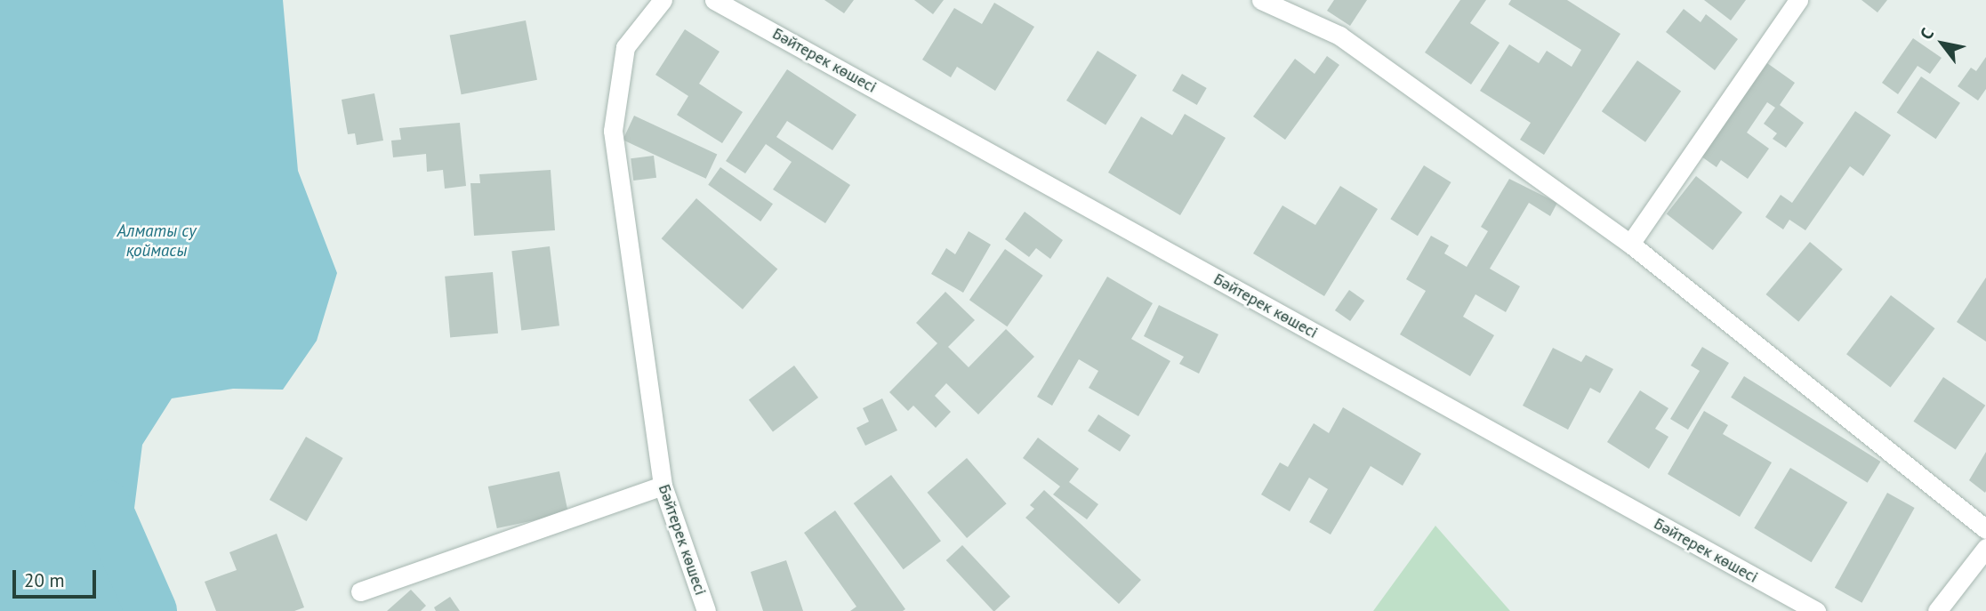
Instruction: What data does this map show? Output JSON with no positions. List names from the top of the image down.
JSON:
{
  "streets": {
    "street": ["Бәйтерек көшесі"]
  },
  "water": ["Алматы су қоймасы"],
  "scale_bar": "20 m",
  "north": "top left"
}
